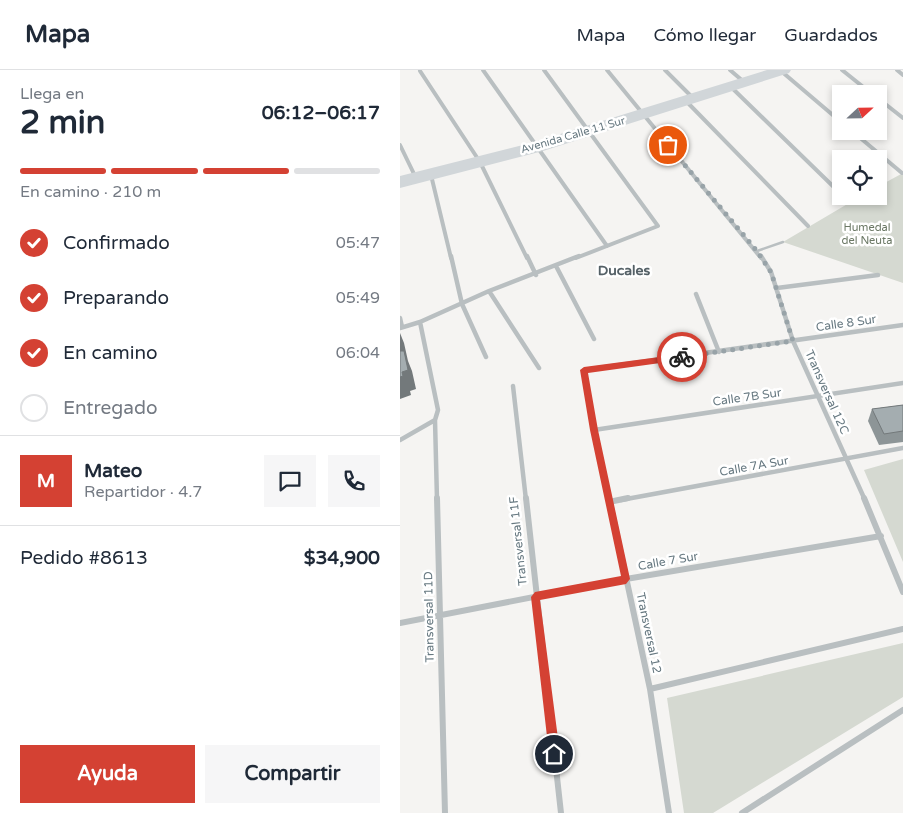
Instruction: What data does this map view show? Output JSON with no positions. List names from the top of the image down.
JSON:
{
  "streets": {
    "street": [
      "Avenida Calle 11 Sur",
      "Calle 8 Sur",
      "Transversal 12C",
      "Calle 7B Sur",
      "Calle 7A Sur",
      "Transversal 11F",
      "Calle 7 Sur",
      "Transversal 11D",
      "Transversal 12"
    ]
  },
  "crossings": [
    ["Avenida Calle 11 Sur", "Transversal 12C"],
    ["Calle 8 Sur", "Transversal 12C"],
    ["Calle 8 Sur", "Transversal 12"],
    ["Transversal 12C", "Calle 7B Sur"],
    ["Transversal 12C", "Calle 7A Sur"],
    ["Transversal 12C", "Calle 7 Sur"],
    ["Calle 7B Sur", "Transversal 12"],
    ["Calle 7A Sur", "Transversal 12"],
    ["Transversal 11F", "Calle 7 Sur"],
    ["Calle 7 Sur", "Transversal 11D"],
    ["Calle 7 Sur", "Transversal 12"]
  ],
  "districts": ["Ducales"],
  "parks": ["Humedal del Neuta"],
  "north": "right",
  "page": {
    "header": "Mapa",
    "nav": ["Mapa", "Cómo llegar", "Guardados"],
    "heading": ["2 min", "Llega en", "06:12–06:17"],
    "panel": [
      "Mateo",
      "Repartidor · 4.7",
      "Pedido #8613",
      "$34,900"
    ],
    "bar": "En camino · 210 m",
    "list": [
      ["Confirmado", "05:47"],
      ["Preparando", "05:49"],
      ["En camino", "06:04"],
      "Entregado"
    ],
    "round": "M",
    "buttons": ["Ayuda", "Compartir"]
  }
}
